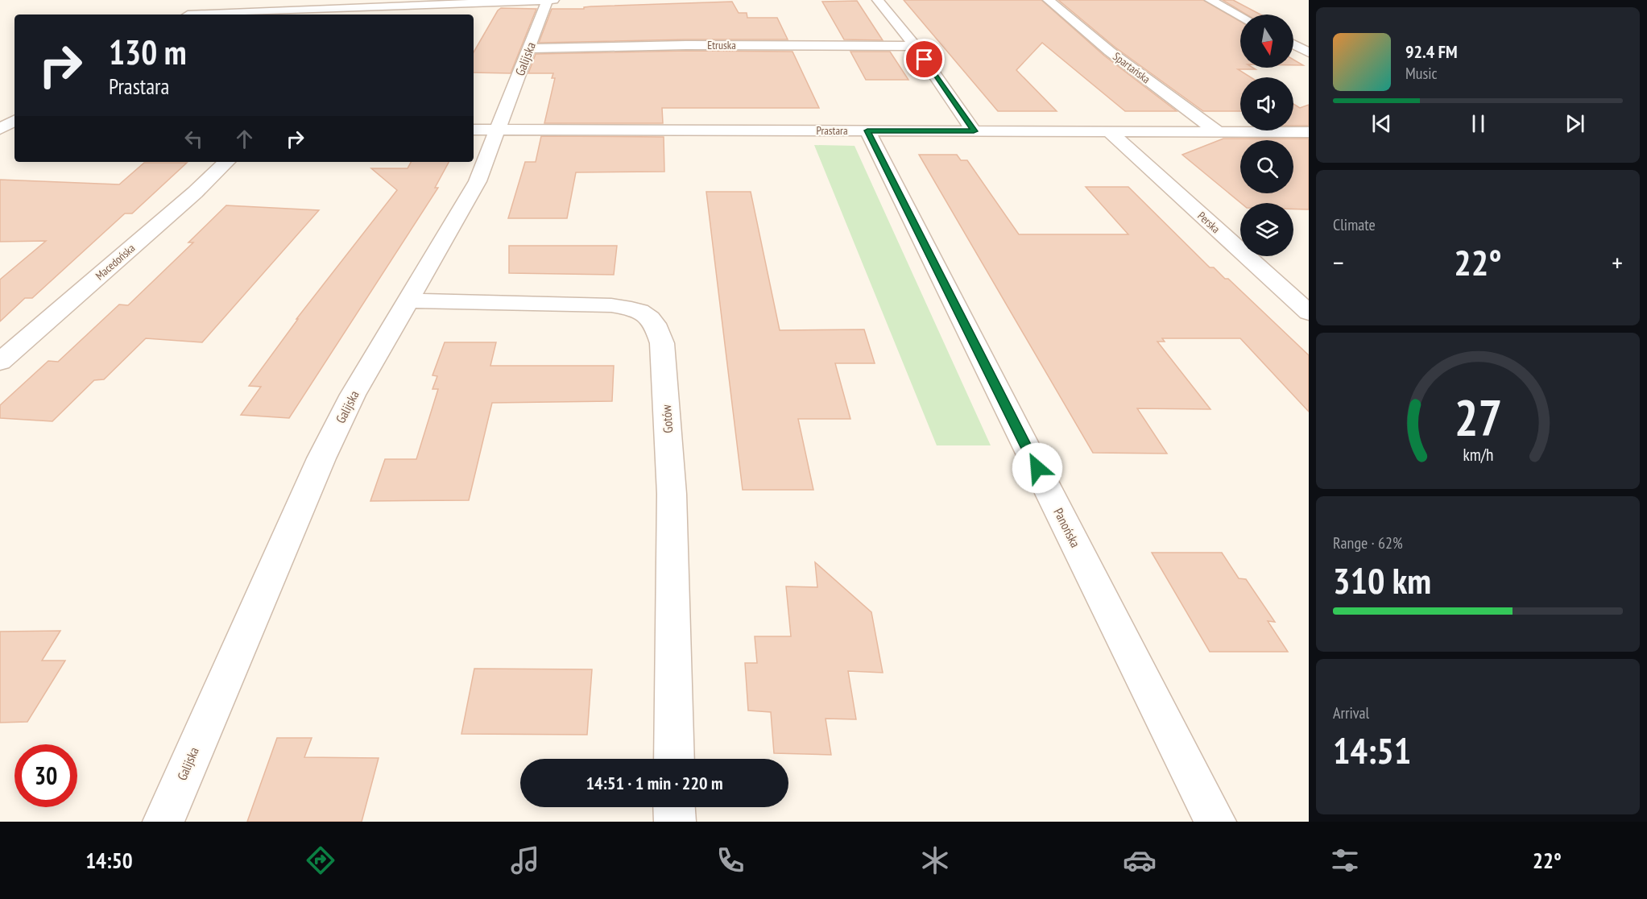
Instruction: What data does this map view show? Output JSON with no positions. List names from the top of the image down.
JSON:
{
  "streets": {
    "street": [
      "Etruska",
      "Galijska",
      "Spartańska",
      "Prastara",
      "Perska",
      "Macedońska",
      "Gotów",
      "Panońska"
    ]
  },
  "crossings": [
    ["Etruska", "Galijska"],
    ["Galijska", "Prastara"],
    ["Galijska", "Gotów"],
    ["Spartańska", "Prastara"],
    ["Prastara", "Perska"],
    ["Prastara", "Panońska"]
  ],
  "north": "bottom",
  "page": {
    "turn": ["130 m", "Prastara"],
    "song": ["92.4 FM", "Music"],
    "tile": [
      "Climate",
      ["Range · 62%", "310 km"],
      ["Arrival", "14:51"]
    ],
    "heat": ["−", "22°", "+"],
    "limit": "30",
    "trip": "14:51 · 1 min · 220 m",
    "tabs": ["14:50", "22°"],
    "gauge": ["27", "km/h"]
  }
}
